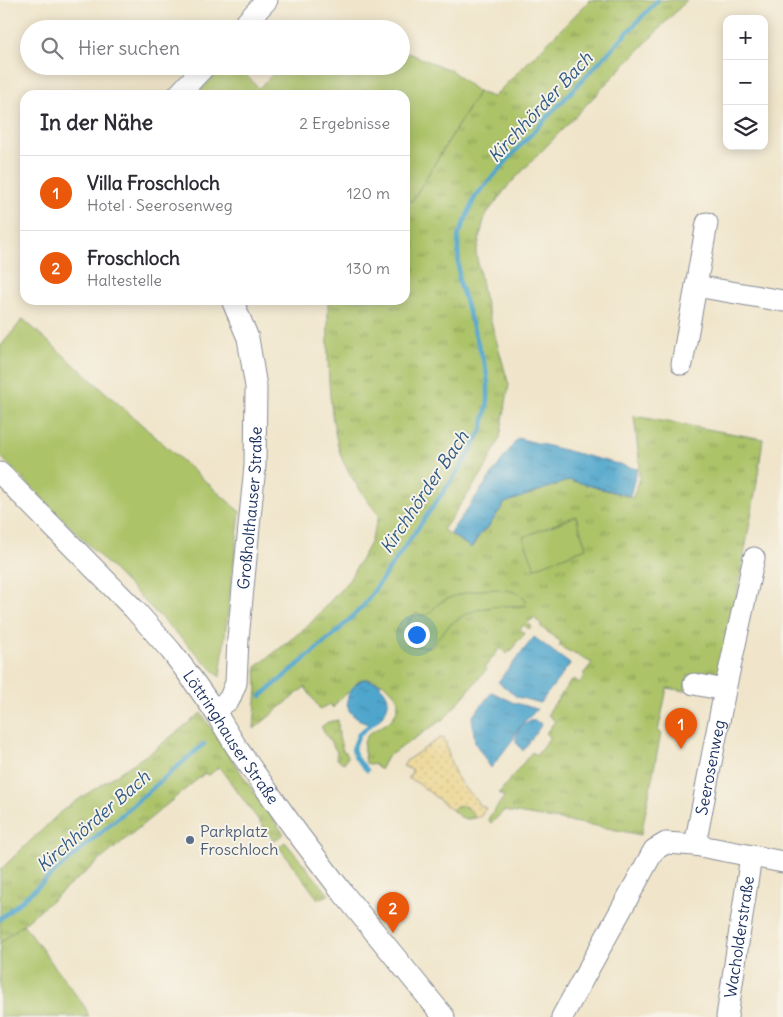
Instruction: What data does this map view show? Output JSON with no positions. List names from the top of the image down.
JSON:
{
  "streets": {
    "street": [
      "Großholthauser Straße",
      "Löttringhauser Straße",
      "Seerosenweg",
      "Wacholderstraße"
    ]
  },
  "crossings": [
    ["Großholthauser Straße", "Löttringhauser Straße"]
  ],
  "water": ["Kirchhörder Bach"],
  "places": ["Parkplatz Froschloch"],
  "page": {
    "map_buttons": ["+", "−"],
    "search": "Hier suchen",
    "heading": ["In der Nähe", "2 Ergebnisse"],
    "list": [
      {
        "mark": "1",
        "name": "Villa Froschloch",
        "note": "Hotel · Seerosenweg",
        "value": "120 m"
      },
      {
        "mark": "2",
        "name": "Froschloch",
        "note": "Haltestelle",
        "value": "130 m"
      }
    ],
    "pins": ["1", "2"]
  }
}
